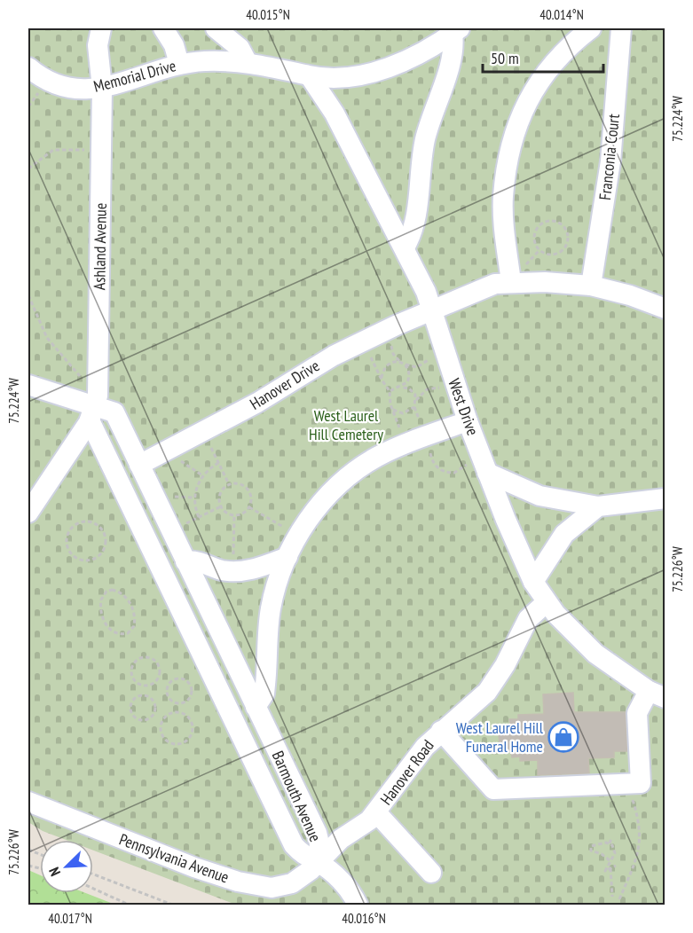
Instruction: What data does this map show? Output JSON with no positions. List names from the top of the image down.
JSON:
{
  "streets": {
    "lane": [
      "Memorial Drive",
      "Franconia Court",
      "Ashland Avenue",
      "Hanover Drive",
      "West Drive",
      "Hanover Road",
      "Barmouth Avenue",
      "Pennsylvania Avenue"
    ]
  },
  "crossings": [
    ["Memorial Drive", "Ashland Avenue"],
    ["Memorial Drive", "West Drive"],
    ["Franconia Court", "Hanover Drive"],
    ["Ashland Avenue", "Barmouth Avenue"],
    ["Hanover Drive", "West Drive"],
    ["Hanover Drive", "Barmouth Avenue"],
    ["West Drive", "Hanover Road"],
    ["Hanover Road", "Barmouth Avenue"],
    ["Hanover Road", "Pennsylvania Avenue"],
    ["Barmouth Avenue", "Pennsylvania Avenue"]
  ],
  "parks": ["West Laurel Hill Cemetery"],
  "places": {
    "shop": ["West Laurel Hill Funeral Home"]
  },
  "scale_bar": "50 m",
  "north": "bottom left",
  "coordinates": [
    "40.015°N",
    "40.014°N",
    "75.224°W",
    "75.226°W",
    "40.017°N",
    "40.016°N"
  ]
}
